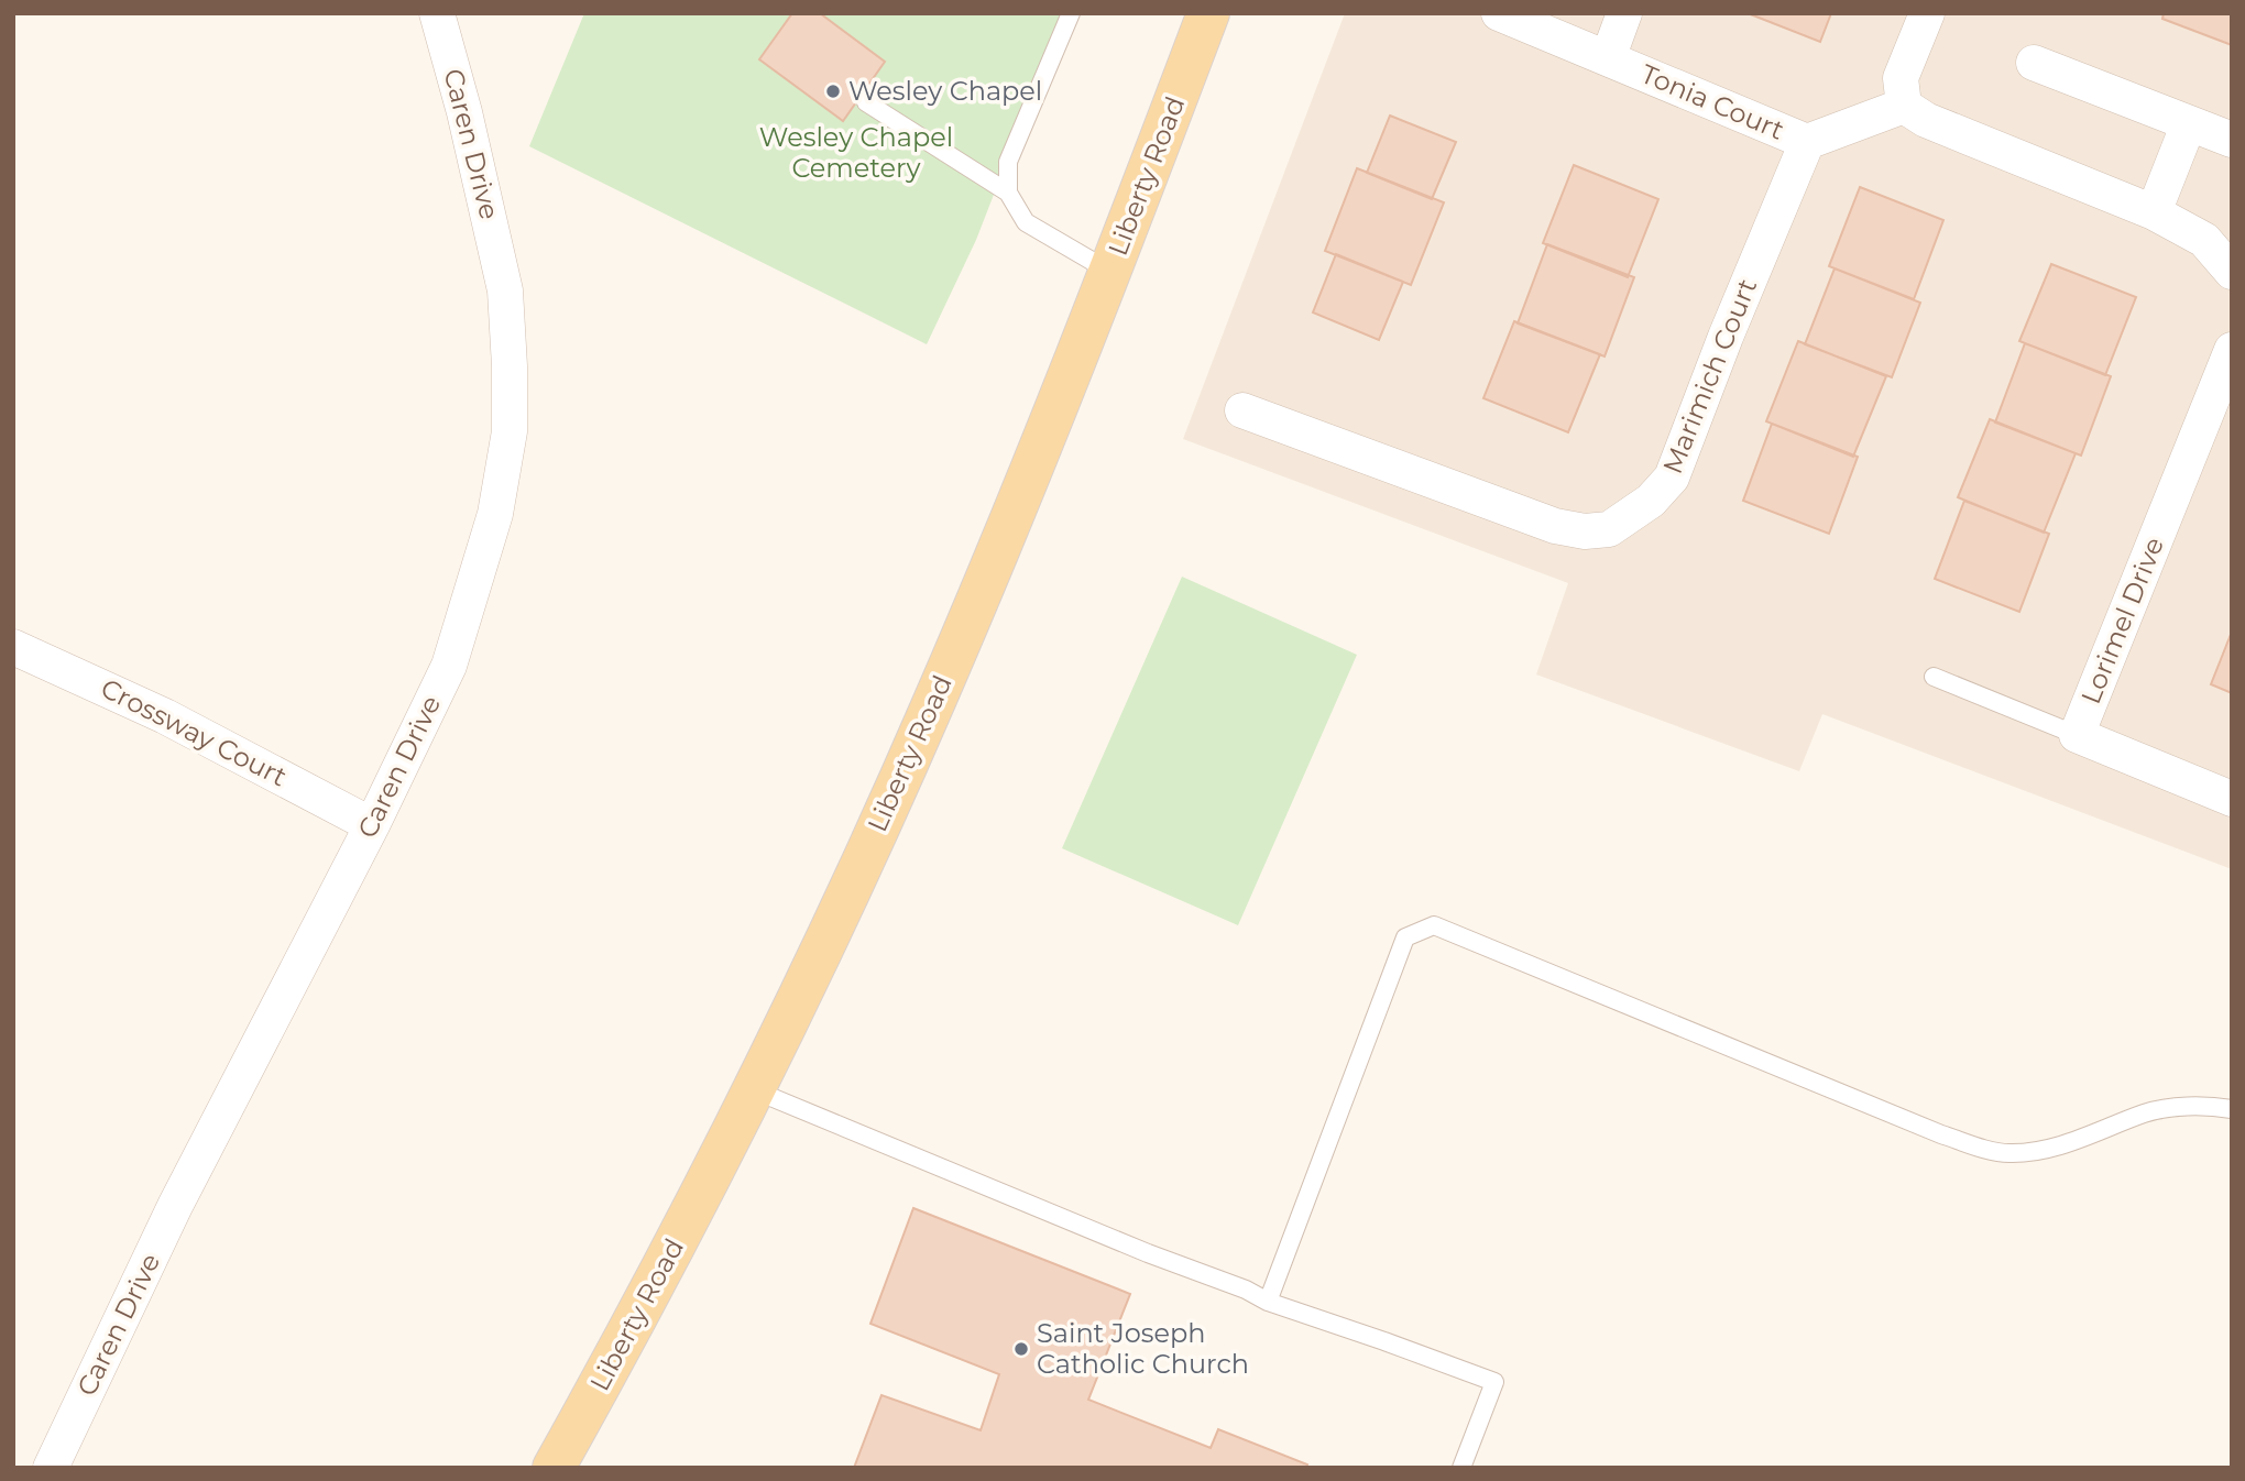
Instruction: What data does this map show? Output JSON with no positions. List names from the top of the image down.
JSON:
{
  "streets": {
    "main road": ["Liberty Road"],
    "street": [
      "Tonia Court",
      "Caren Drive",
      "Marimich Court",
      "Lorimel Drive",
      "Crossway Court"
    ]
  },
  "crossings": [
    ["Tonia Court", "Marimich Court"],
    ["Caren Drive", "Crossway Court"]
  ],
  "parks": ["Wesley Chapel Cemetery"],
  "places": ["Wesley Chapel", "Saint Joseph Catholic Church"]
}
